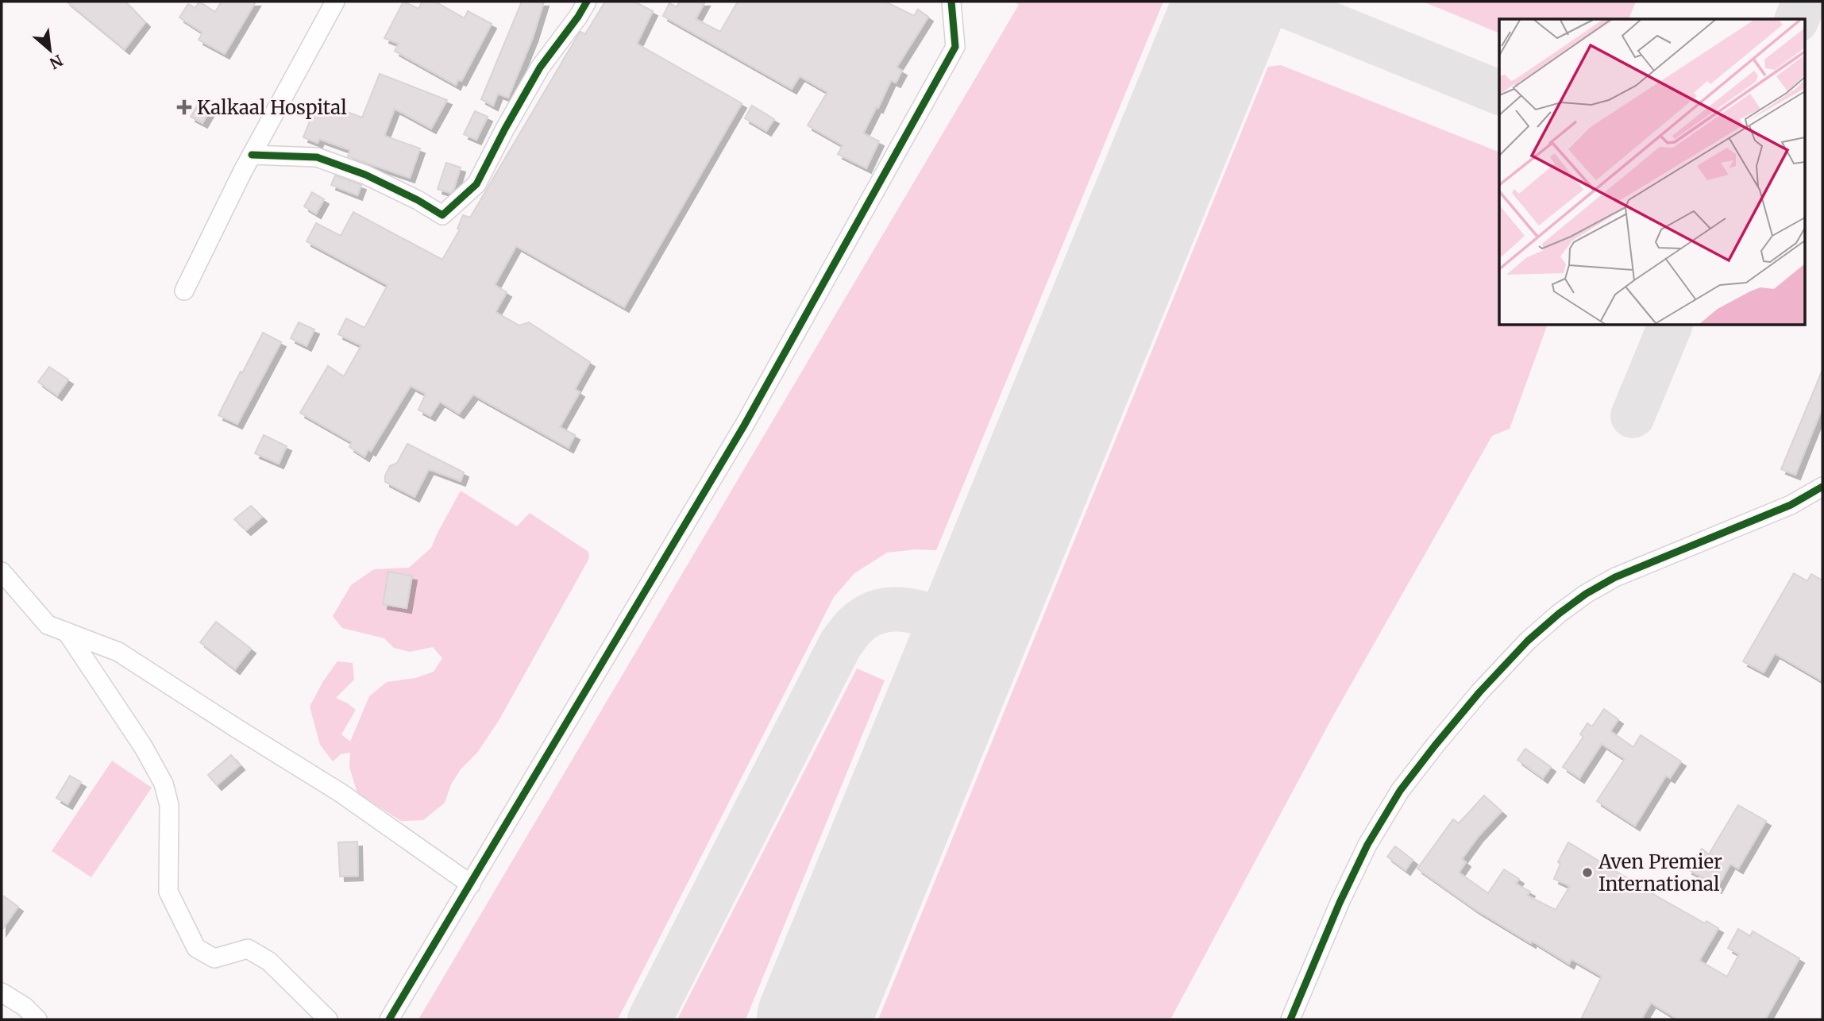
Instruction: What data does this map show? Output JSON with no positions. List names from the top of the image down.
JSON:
{
  "places": {
    "health": ["Kalkaal Hospital"],
    "other": ["Aven Premier International"]
  },
  "north": "bottom right"
}
